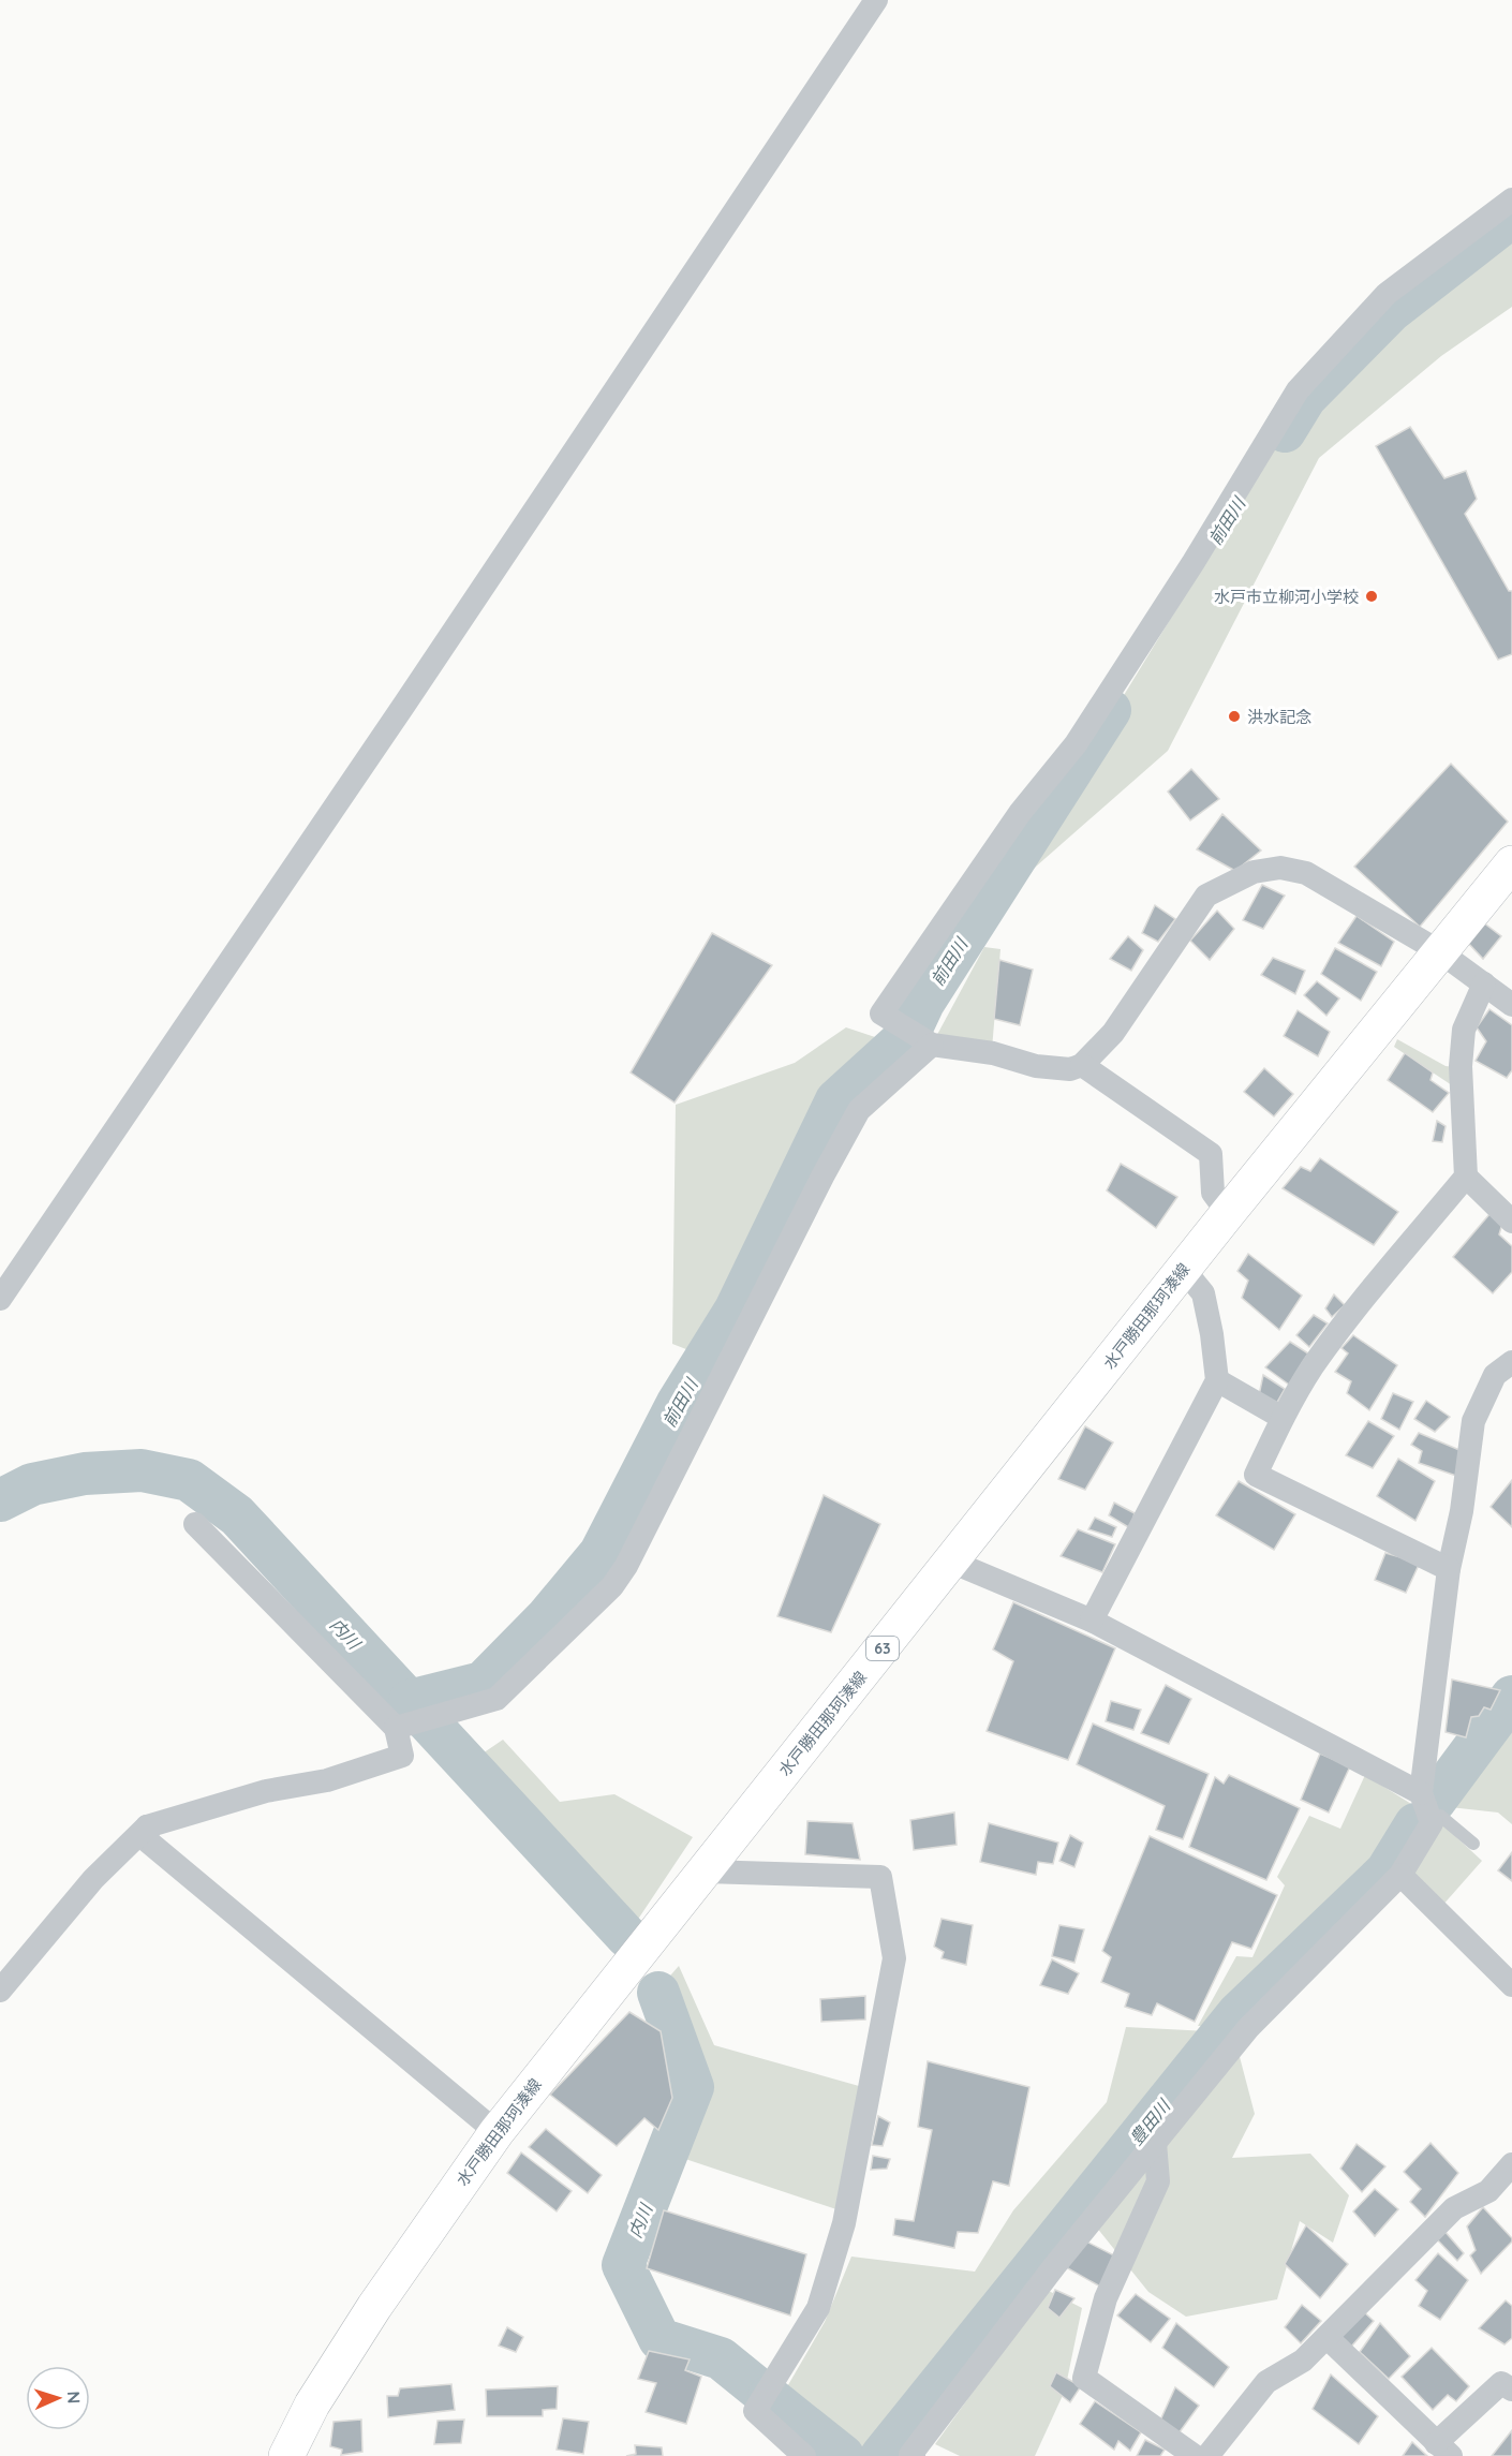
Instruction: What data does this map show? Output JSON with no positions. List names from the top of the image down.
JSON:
{
  "streets": {
    "main road": ["水戸勝田那珂湊線", "63"]
  },
  "water": ["前田川", "内川", "豊田川"],
  "places": ["水戸市立柳河小学校", "洪水記念"],
  "north": "right"
}
